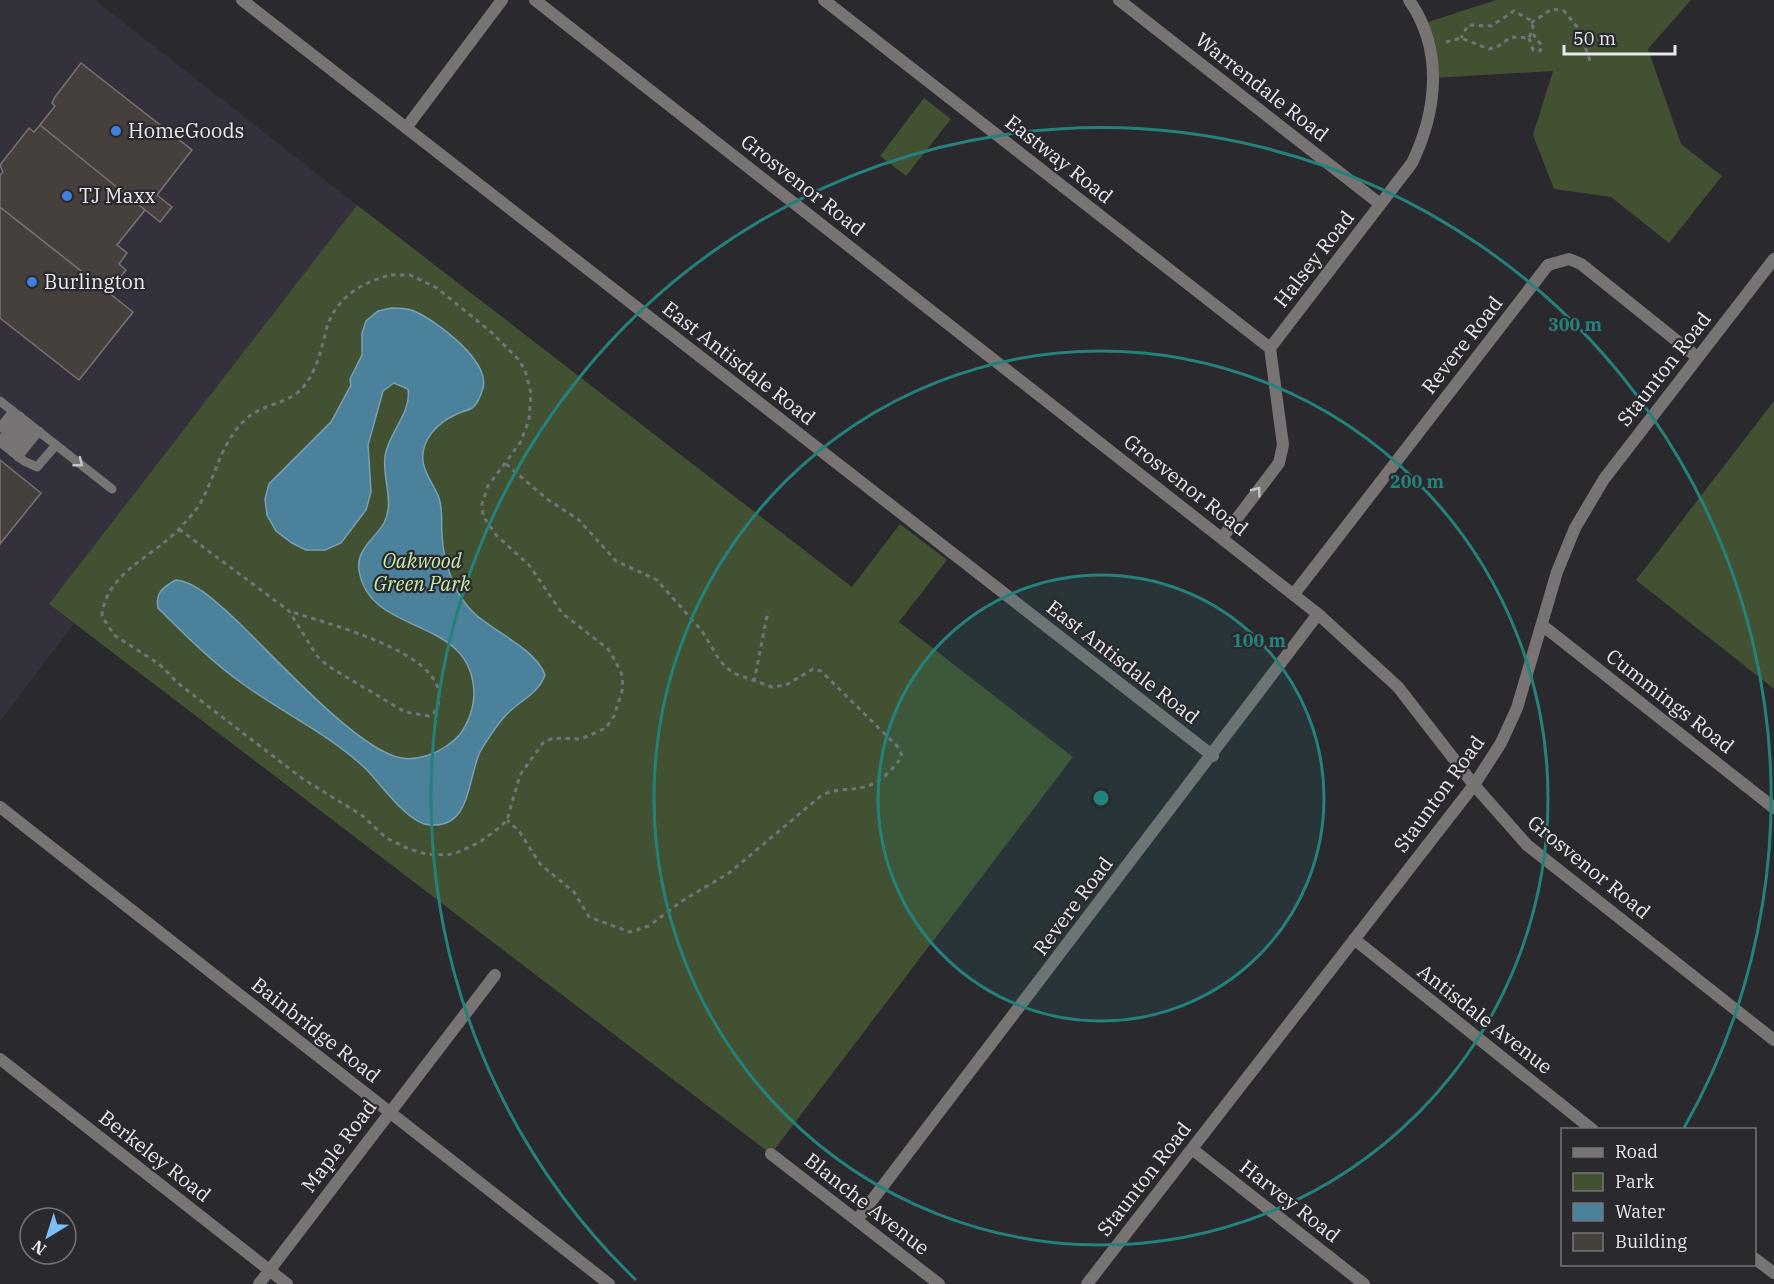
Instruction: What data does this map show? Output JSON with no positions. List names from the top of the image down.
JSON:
{
  "streets": {
    "street": [
      "Warrendale Road",
      "Eastway Road",
      "Grosvenor Road",
      "Halsey Road",
      "Revere Road",
      "East Antisdale Road",
      "Staunton Road",
      "Cummings Road",
      "Antisdale Avenue",
      "Bainbridge Road",
      "Maple Road",
      "Berkeley Road",
      "Harvey Road",
      "Blanche Avenue"
    ]
  },
  "crossings": [
    ["Warrendale Road", "Halsey Road"],
    ["Eastway Road", "Halsey Road"],
    ["Grosvenor Road", "Revere Road"],
    ["Grosvenor Road", "Staunton Road"],
    ["Revere Road", "East Antisdale Road"],
    ["Revere Road", "Staunton Road"],
    ["Revere Road", "Blanche Avenue"],
    ["Staunton Road", "Cummings Road"],
    ["Staunton Road", "Antisdale Avenue"],
    ["Staunton Road", "Harvey Road"],
    ["Bainbridge Road", "Maple Road"],
    ["Maple Road", "Berkeley Road"]
  ],
  "parks": ["Oakwood Green Park"],
  "places": ["HomeGoods", "TJ Maxx", "Burlington"],
  "legend": [
    "Road",
    "Park",
    "Water",
    "Building"
  ],
  "scale_bar": "50 m",
  "north": "bottom left",
  "rings": ["300 m", "200 m", "100 m"]
}
